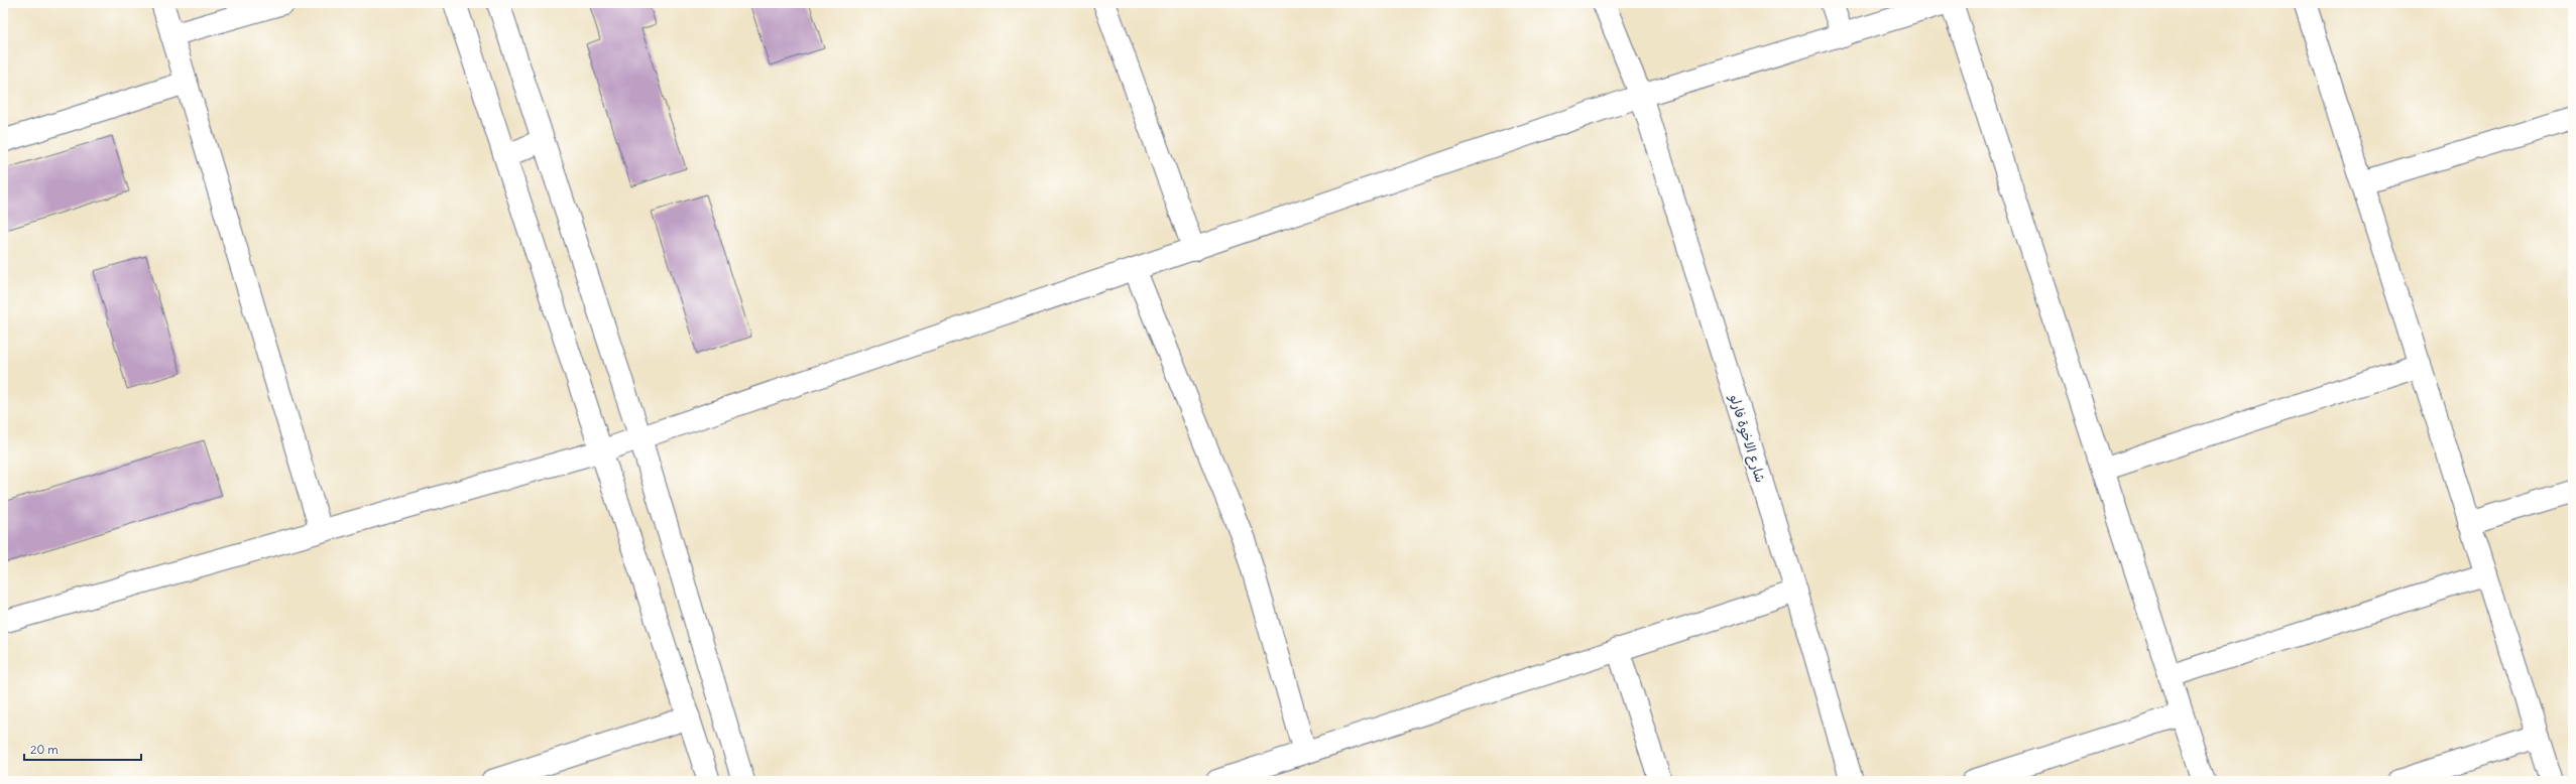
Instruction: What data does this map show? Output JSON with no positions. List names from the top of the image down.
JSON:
{
  "streets": {
    "street": ["شارع الاخوة فارلو"]
  },
  "scale_bar": "20 m"
}
